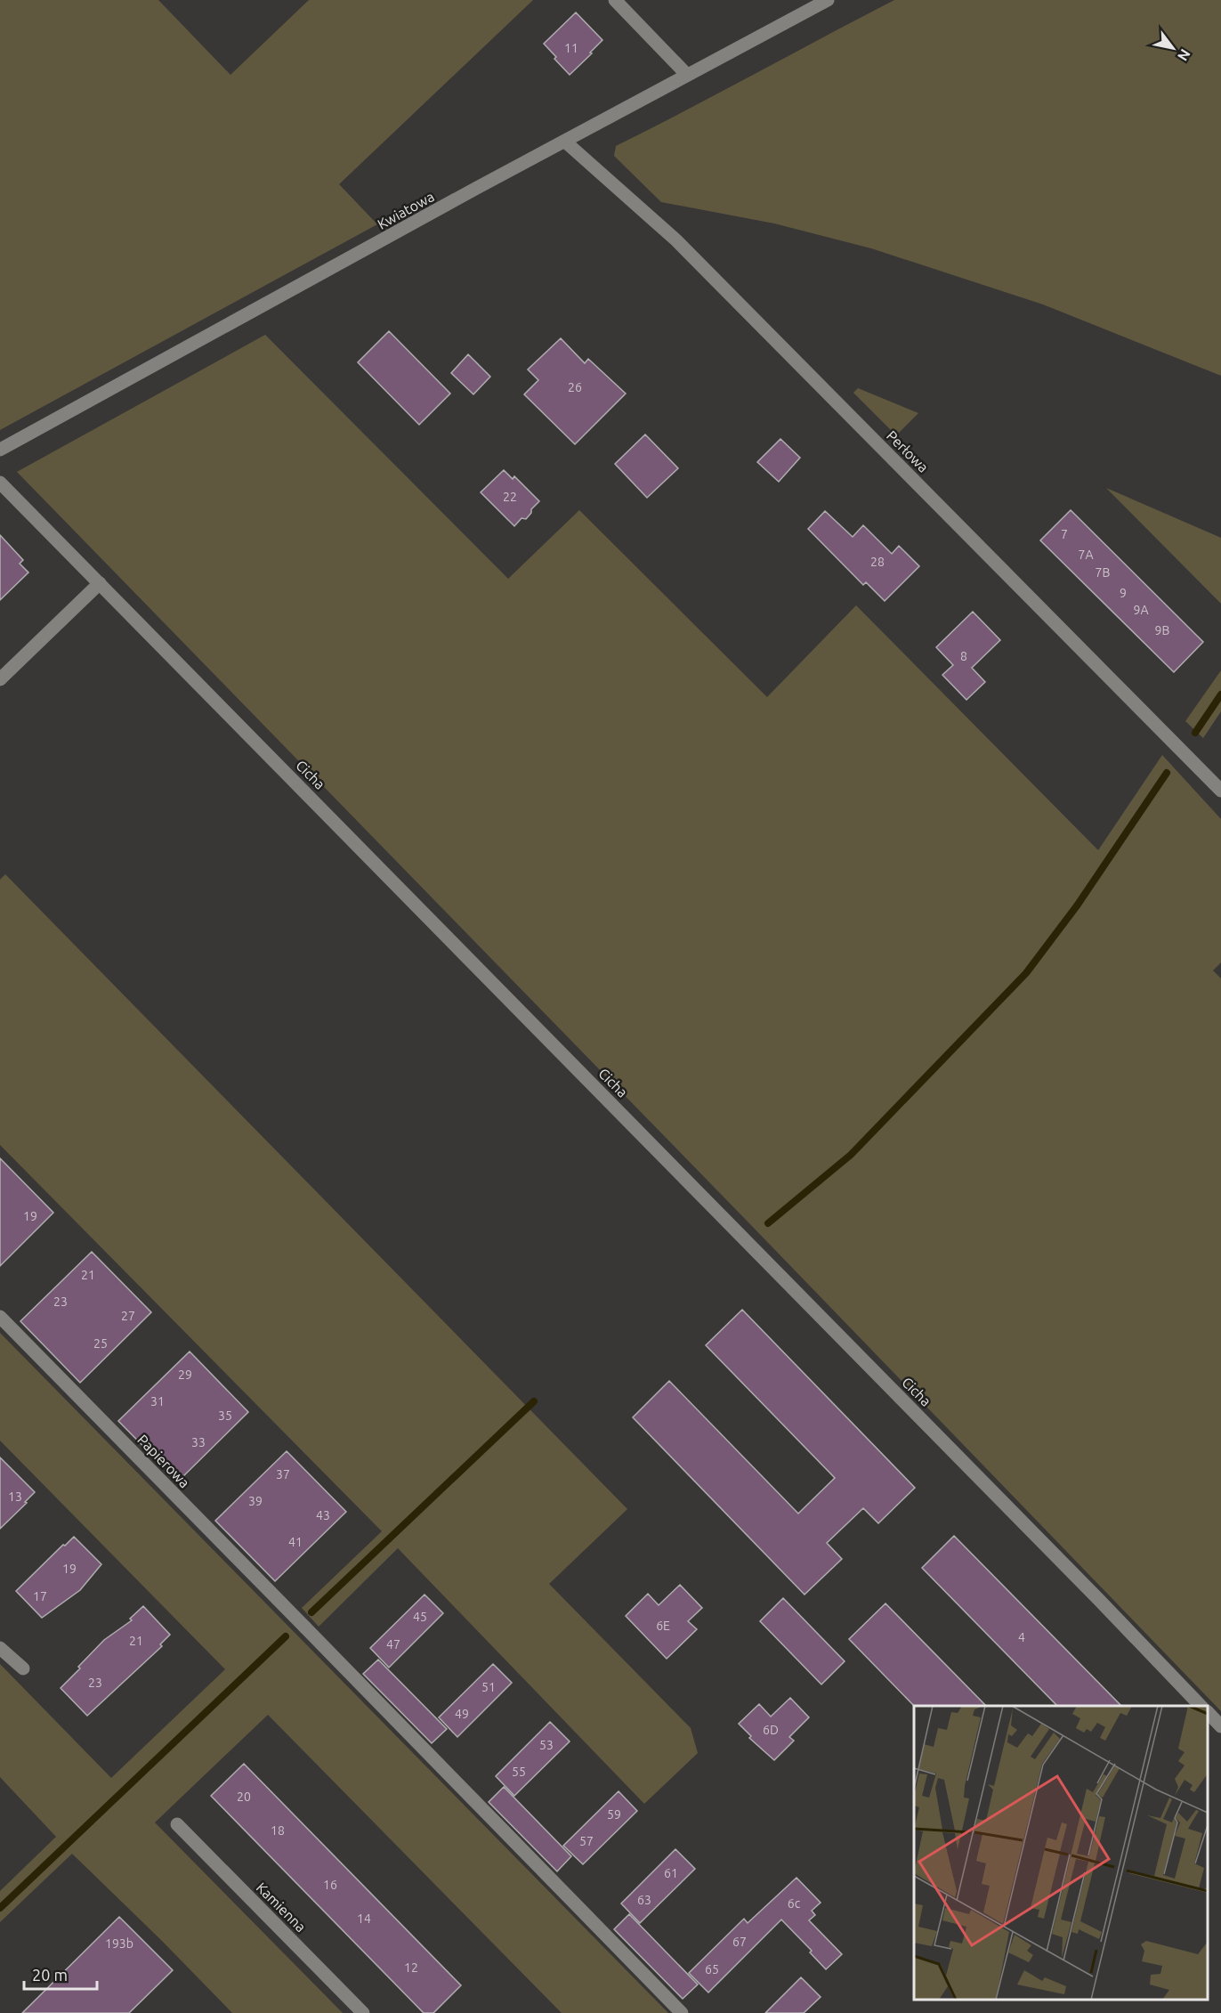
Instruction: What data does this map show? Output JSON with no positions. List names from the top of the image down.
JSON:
{
  "streets": {
    "street": [
      "Kwiatowa",
      "Perłowa",
      "Cicha",
      "Papierowa",
      "Kamienna"
    ]
  },
  "crossings": [
    ["Kwiatowa", "Perłowa"]
  ],
  "house_numbers": [
    "11",
    "26",
    "22",
    "7",
    "7A",
    "28",
    "7B",
    "9",
    "9A",
    "9B",
    "8",
    "19",
    "21",
    "23",
    "27",
    "25",
    "29",
    "31",
    "35",
    "33",
    "37",
    "13",
    "39",
    "43",
    "41",
    "19",
    "17",
    "45",
    "6E",
    "4",
    "21",
    "47",
    "23",
    "51",
    "49",
    "6D",
    "53",
    "55",
    "20",
    "59",
    "18",
    "57",
    "61",
    "16",
    "63",
    "6c",
    "14",
    "67",
    "193b",
    "12",
    "65"
  ],
  "scale_bar": "20 m",
  "north": "bottom right"
}
